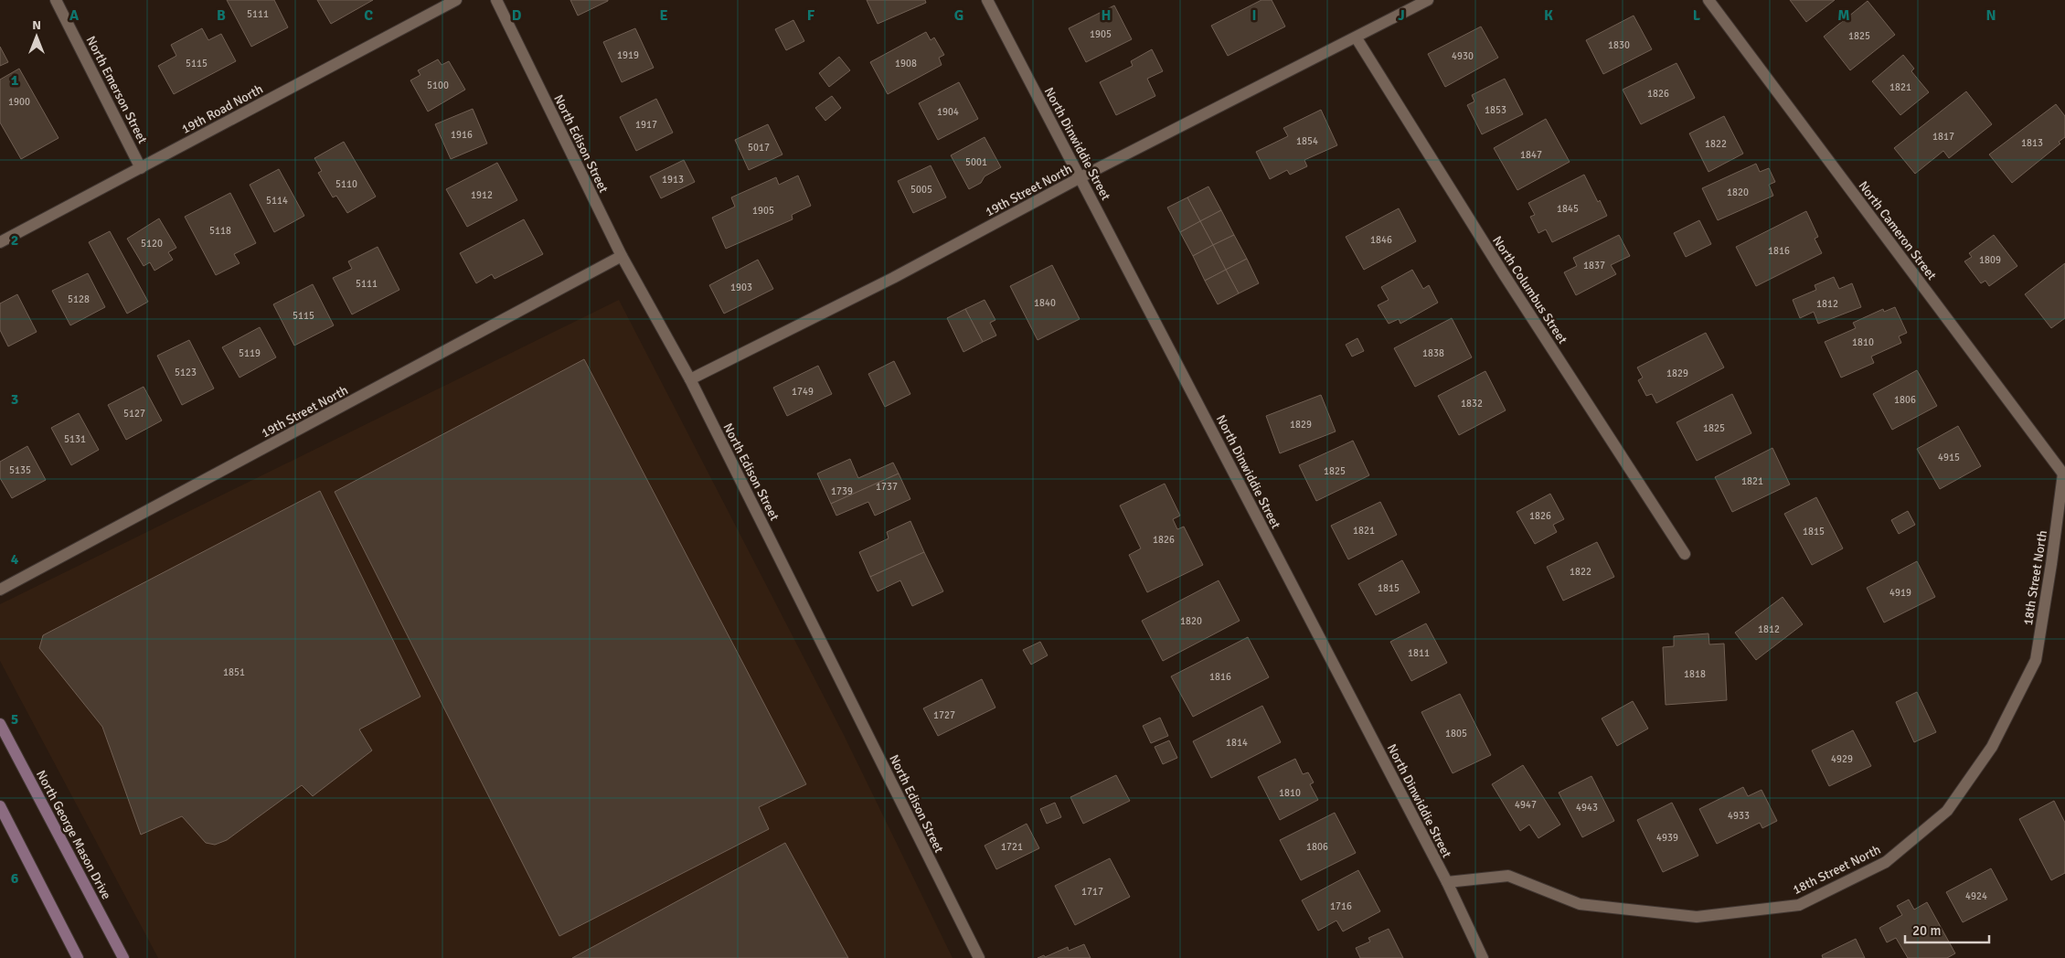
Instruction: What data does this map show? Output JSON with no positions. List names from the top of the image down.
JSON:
{
  "streets": {
    "main road": ["North George Mason Drive"],
    "street": [
      "North Emerson Street",
      "19th Road North",
      "North Edison Street",
      "North Dinwiddie Street",
      "19th Street North",
      "North Cameron Street",
      "North Columbus Street",
      "18th Street North"
    ]
  },
  "crossings": [
    ["North Emerson Street", "19th Road North"],
    ["North Edison Street", "19th Street North"],
    ["North Dinwiddie Street", "19th Street North"],
    ["North Dinwiddie Street", "18th Street North"],
    ["19th Street North", "North Columbus Street"],
    ["North Cameron Street", "18th Street North"]
  ],
  "house_numbers": [
    "5111",
    "1905",
    "1825",
    "1830",
    "1919",
    "4930",
    "5115",
    "1908",
    "5100",
    "1821",
    "1826",
    "1900",
    "1853",
    "1904",
    "1917",
    "1916",
    "1817",
    "1854",
    "1813",
    "1822",
    "5017",
    "1847",
    "5001",
    "1913",
    "5110",
    "5005",
    "1820",
    "1912",
    "5114",
    "1845",
    "1905",
    "5118",
    "1846",
    "5120",
    "1816",
    "1809",
    "1837",
    "5111",
    "1903",
    "5128",
    "1840",
    "1812",
    "5115",
    "1810",
    "5119",
    "1838",
    "5123",
    "1829",
    "1749",
    "1806",
    "1832",
    "5127",
    "1829",
    "1825",
    "5131",
    "4915",
    "5135",
    "1825",
    "1821",
    "1737",
    "1739",
    "1826",
    "1821",
    "1815",
    "1826",
    "1822",
    "1815",
    "4919",
    "1820",
    "1812",
    "1811",
    "1851",
    "1818",
    "1816",
    "1727",
    "1805",
    "1814",
    "4929",
    "1810",
    "4947",
    "4943",
    "4933",
    "4939",
    "1721",
    "1806",
    "1717",
    "4924",
    "1716"
  ],
  "scale_bar": "20 m",
  "north": "top",
  "grid": {
    "columns": [
      "A",
      "B",
      "C",
      "D",
      "E",
      "F",
      "G",
      "H",
      "I",
      "J",
      "K",
      "L",
      "M",
      "N"
    ],
    "rows": [
      "1",
      "2",
      "3",
      "4",
      "5",
      "6"
    ]
  }
}
